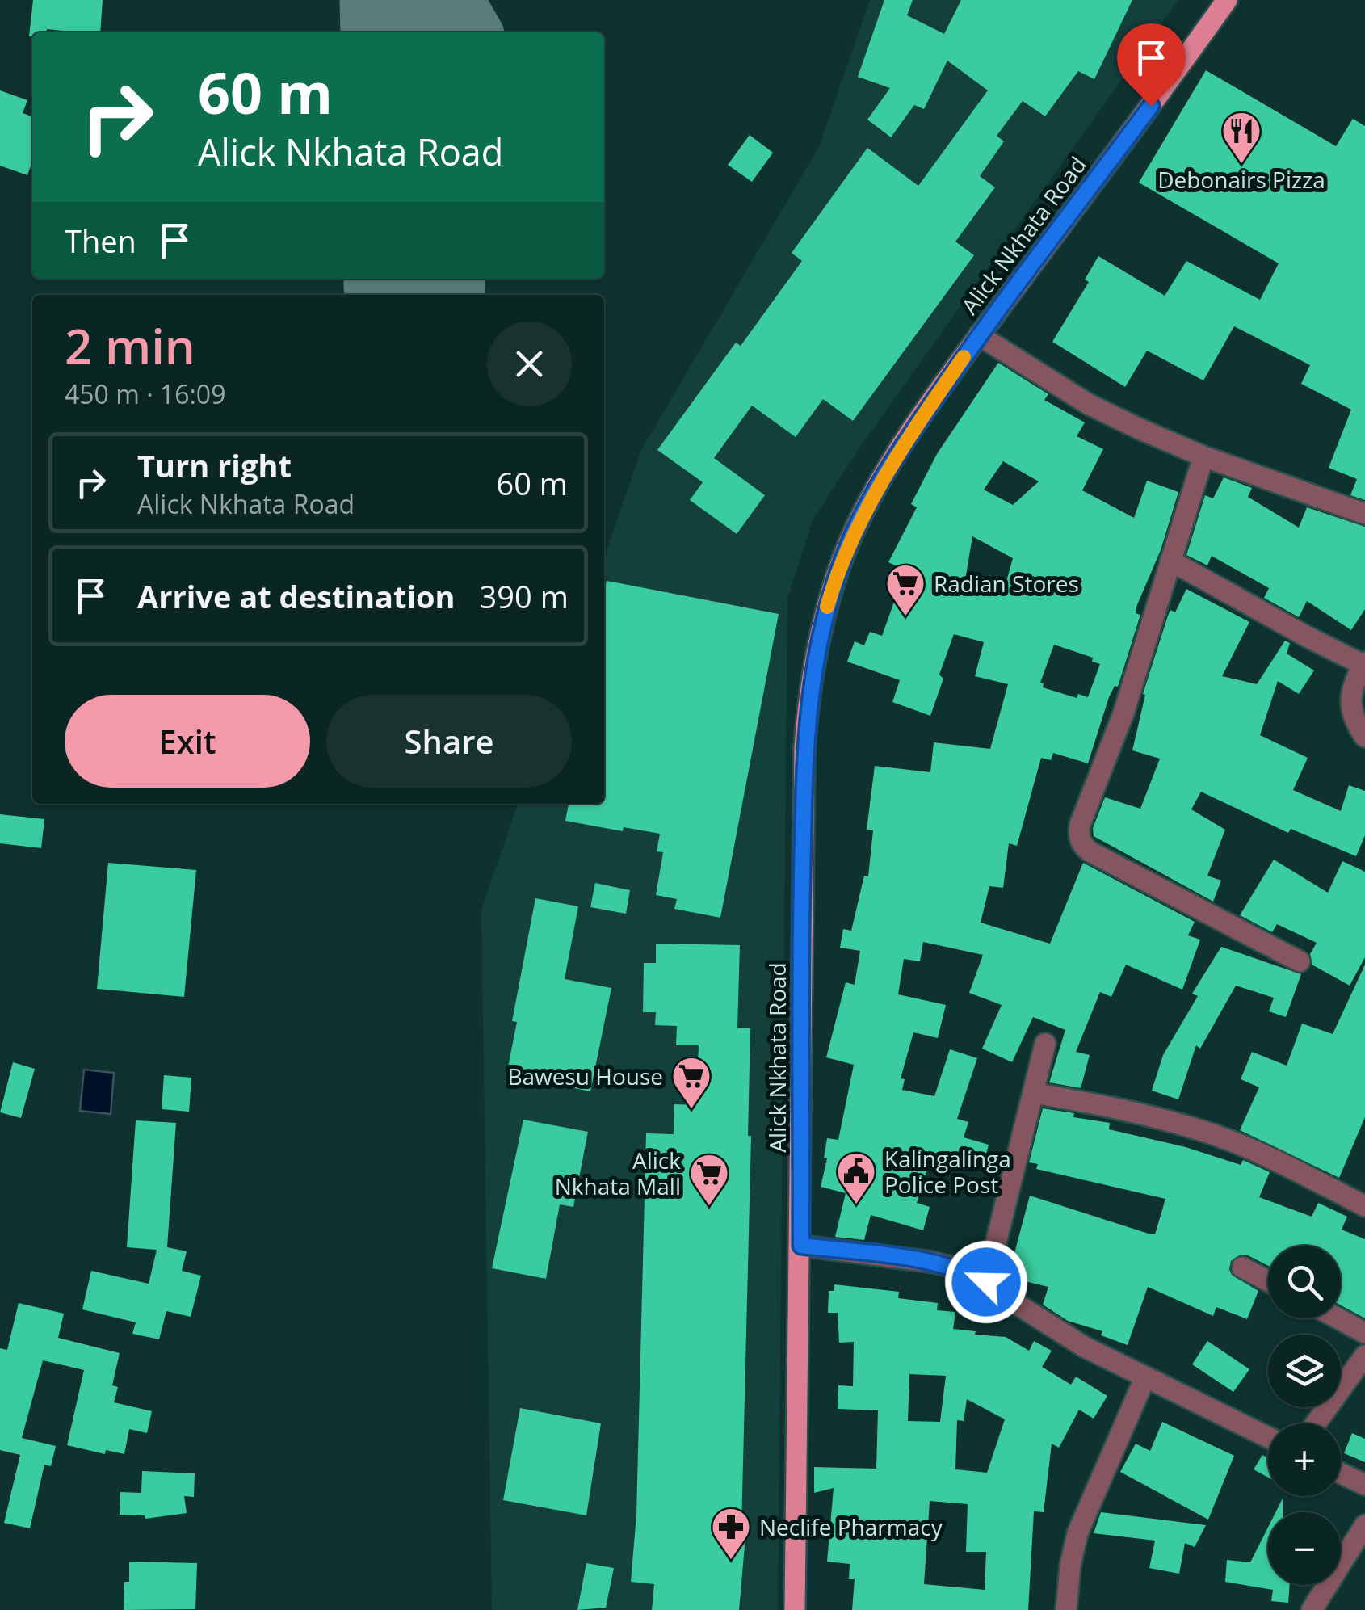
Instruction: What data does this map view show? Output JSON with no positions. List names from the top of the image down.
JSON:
{
  "streets": {
    "main road": ["Alick Nkhata Road"]
  },
  "places": {
    "restaurant": ["Debonairs Pizza"],
    "supermarket": ["Radian Stores", "Bawesu House", "Alick Nkhata Mall"],
    "public building": ["Kalingalinga Police Post"],
    "pharmacy": ["Neclife Pharmacy"]
  },
  "page": {
    "turn": ["60 m", "Alick Nkhata Road"],
    "then": "Then",
    "heading": ["2 min", "450 m · 16:09"],
    "list": [
      {
        "name": "Turn right",
        "note": "Alick Nkhata Road",
        "value": "60 m"
      },
      {
        "name": "Arrive at destination",
        "value": "390 m"
      }
    ],
    "buttons": ["Exit", "Share"],
    "map_buttons": ["+", "−"]
  }
}
